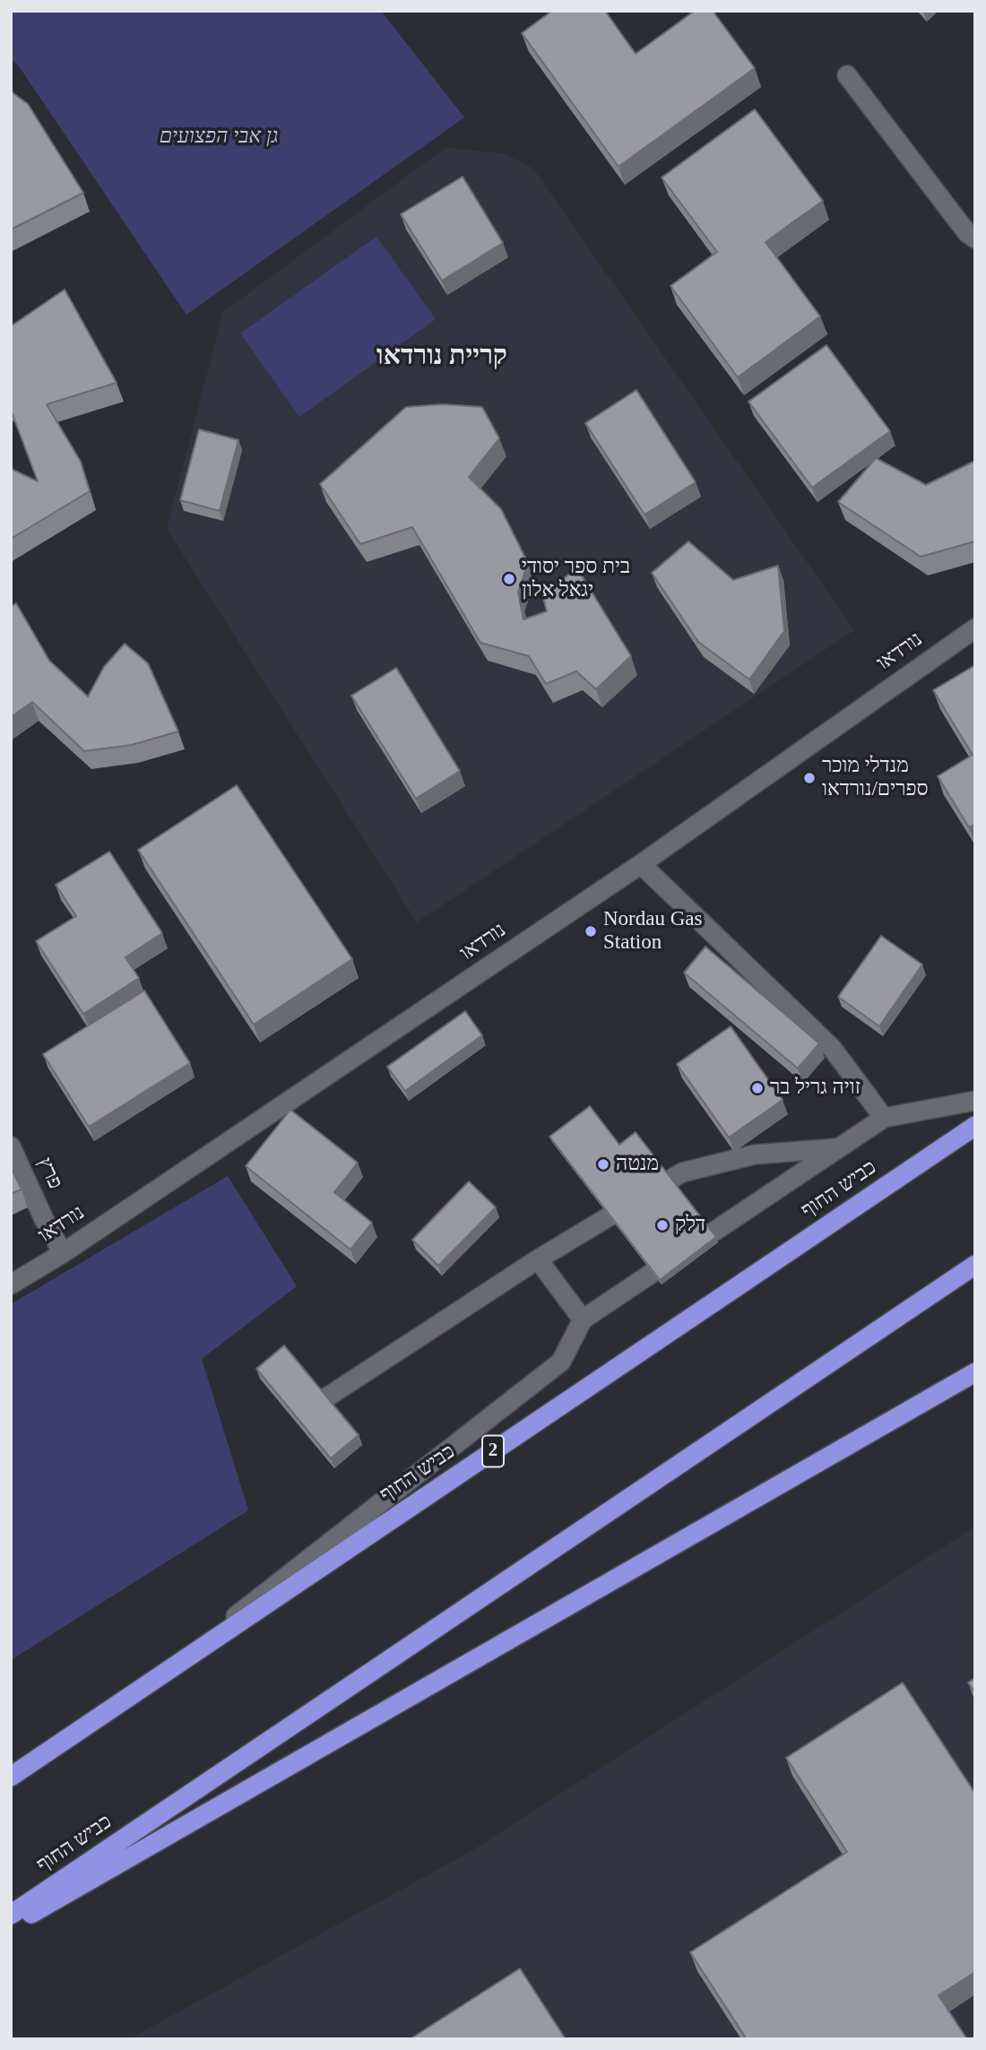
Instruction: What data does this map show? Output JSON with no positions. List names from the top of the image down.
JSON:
{
  "streets": {
    "highway": ["כביש החוף", "2"],
    "street": ["נורדאו", "פרץ"]
  },
  "crossings": [
    ["נורדאו", "פרץ"]
  ],
  "districts": ["קריית נורדאו"],
  "parks": ["גן אבי הפצועים"],
  "places": [
    "בית ספר יסודי יגאל אלון",
    "מנדלי מוכר ספרים/נורדאו",
    "Nordau Gas Station",
    "זויה גריל בר",
    "מנטה",
    "דלק"
  ]
}
